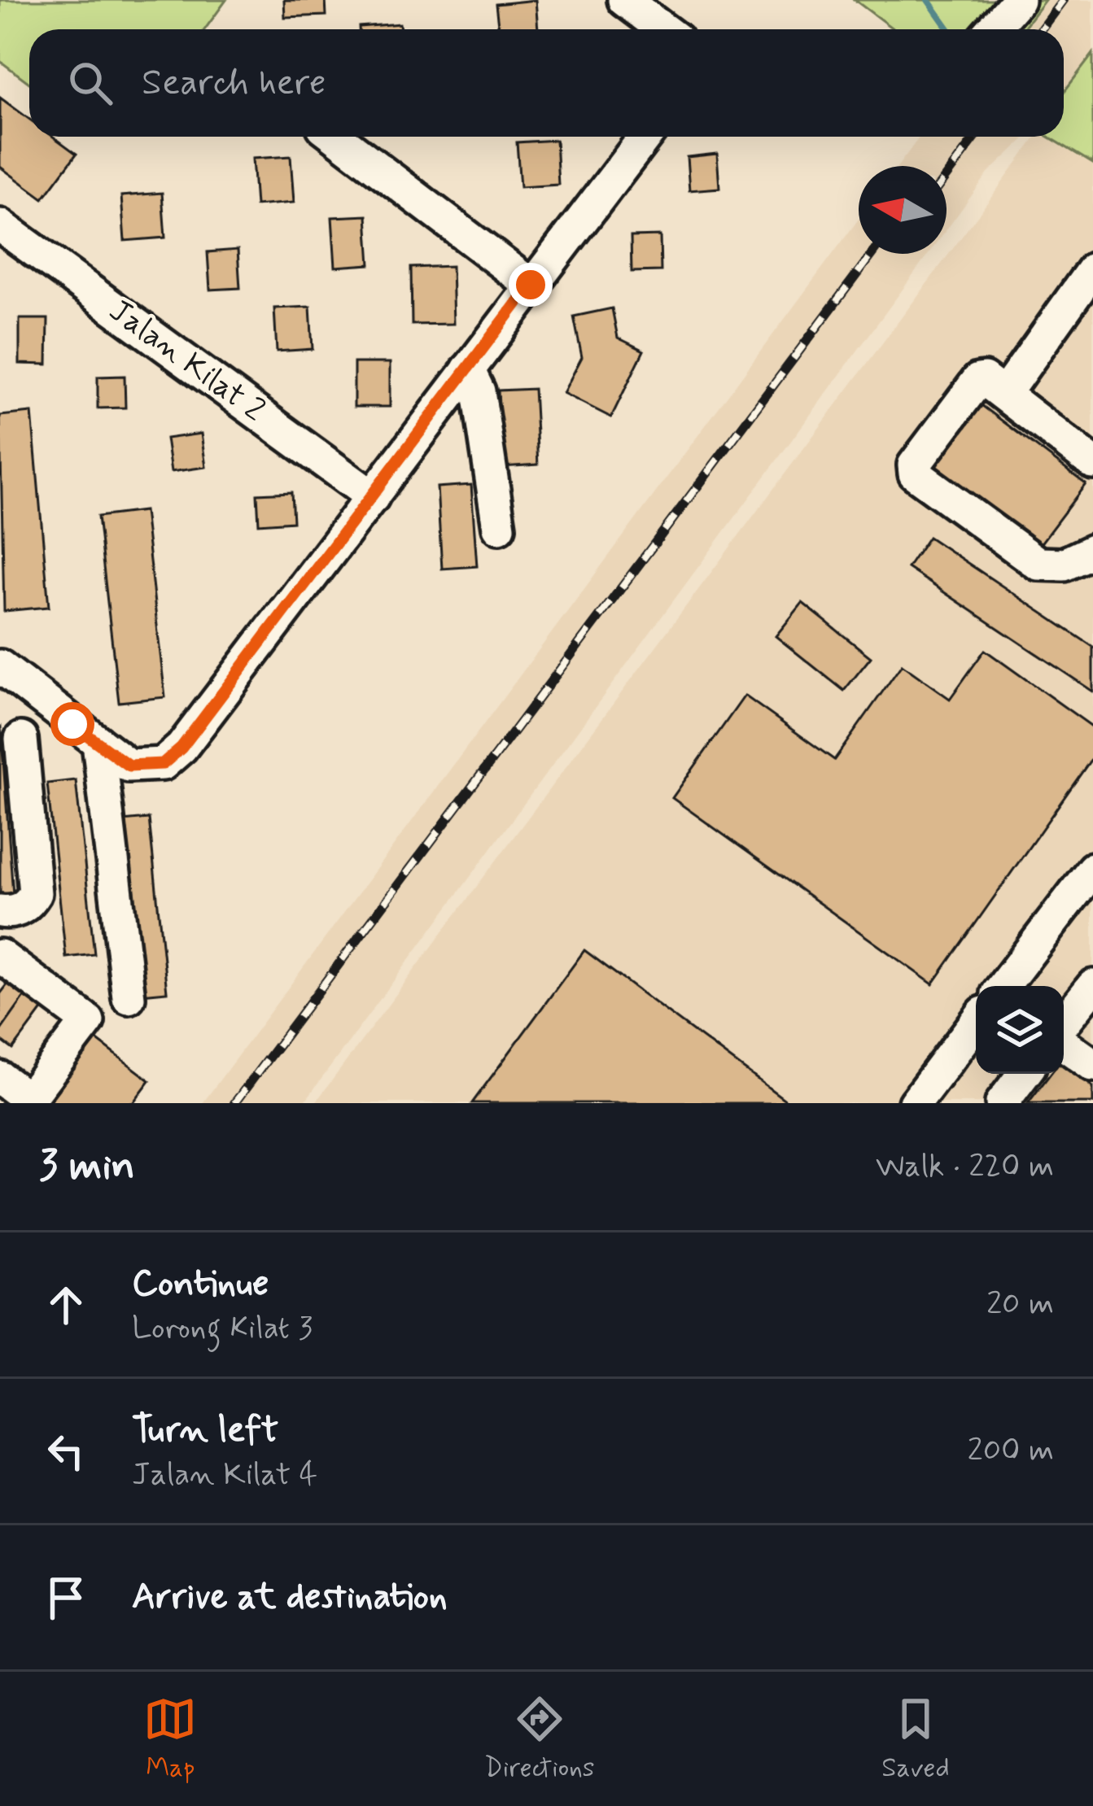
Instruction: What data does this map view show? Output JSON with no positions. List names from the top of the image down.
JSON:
{
  "streets": {
    "street": ["Jalan Kilat 2"]
  },
  "north": "left",
  "page": {
    "search": "Search here",
    "heading": ["3 min", "Walk · 220 m"],
    "list": [
      ["Continue", "Lorong Kilat 3", "20 m"],
      ["Turn left", "Jalan Kilat 4", "200 m"],
      "Arrive at destination"
    ],
    "nav": ["Map", "Directions", "Saved"]
  }
}
